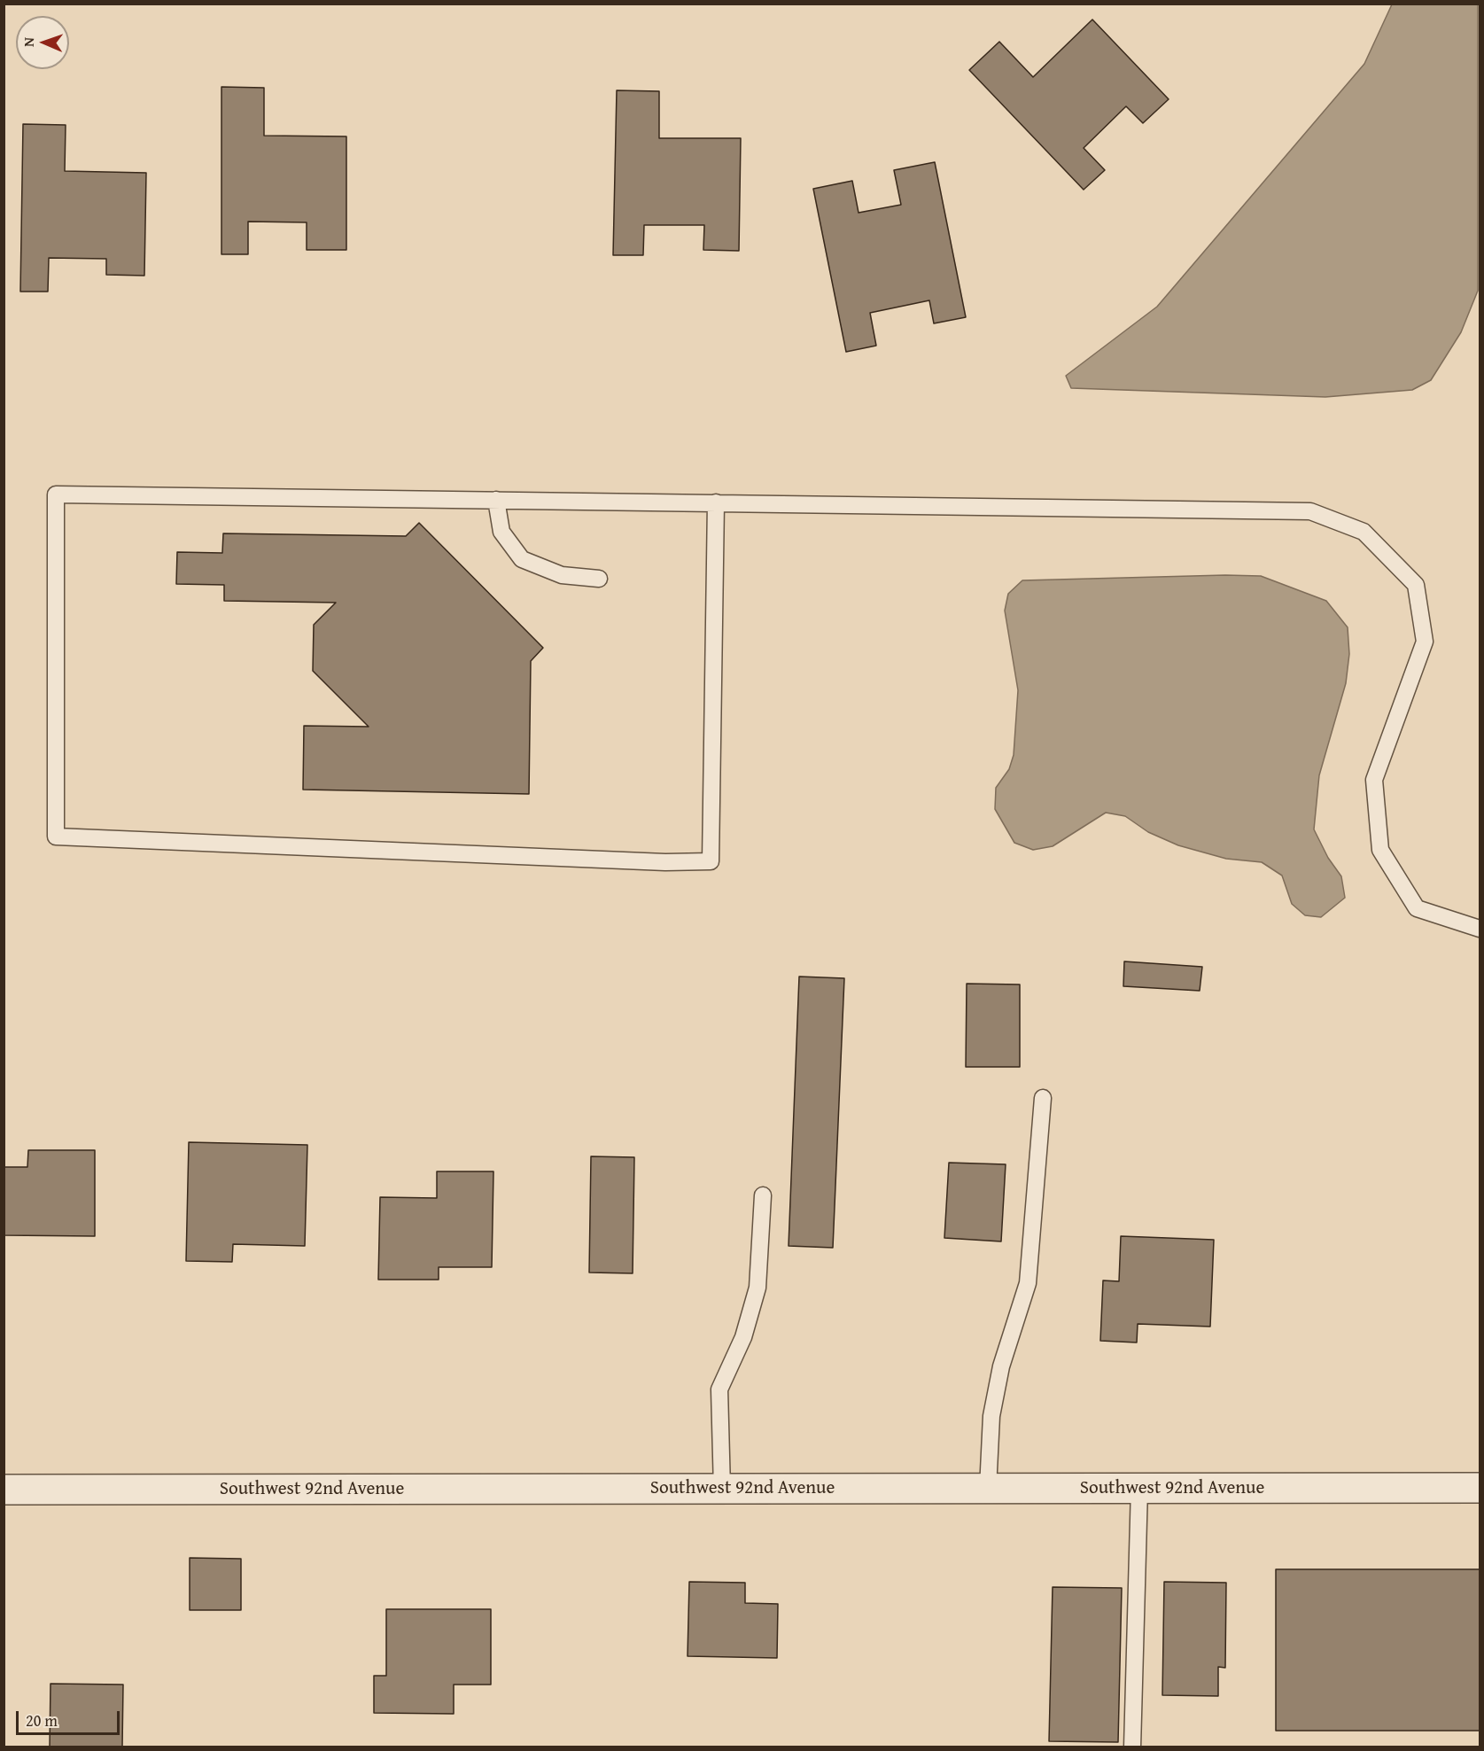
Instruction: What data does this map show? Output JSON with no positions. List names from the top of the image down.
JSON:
{
  "streets": {
    "street": ["Southwest 92nd Avenue"]
  },
  "scale_bar": "20 m",
  "north": "left"
}
